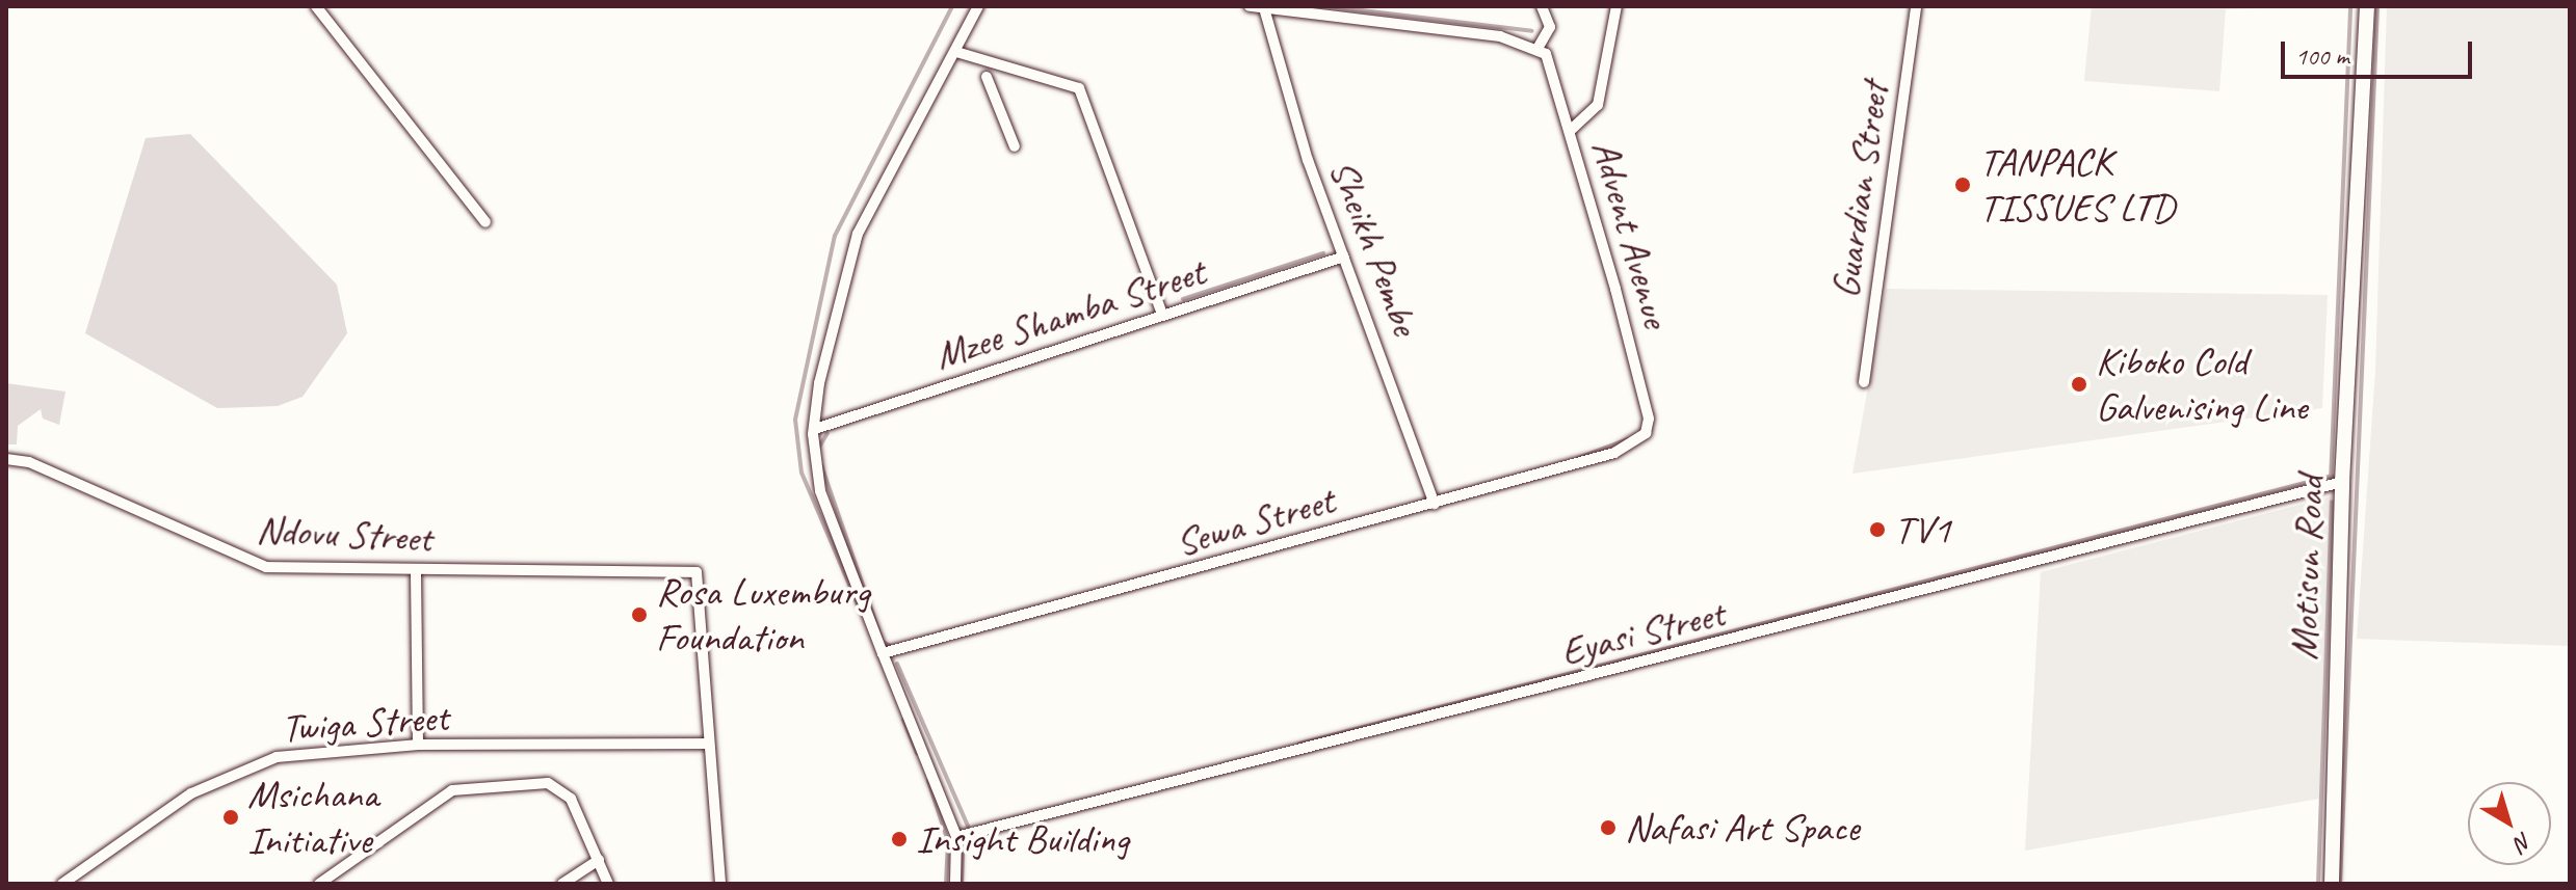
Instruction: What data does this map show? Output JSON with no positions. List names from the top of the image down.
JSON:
{
  "streets": {
    "street": [
      "Guardian Street",
      "Advent Avenue",
      "Sheikh Pembe",
      "Mzee Shamba Street",
      "Sewa Street",
      "Ndovu Street",
      "Motisun Road",
      "Eyasi Street",
      "Twiga Street"
    ]
  },
  "crossings": [
    ["Advent Avenue", "Sewa Street"],
    ["Sheikh Pembe", "Mzee Shamba Street"],
    ["Sheikh Pembe", "Sewa Street"],
    ["Ndovu Street", "Twiga Street"],
    ["Motisun Road", "Eyasi Street"]
  ],
  "places": [
    "TANPACK TISSUES LTD",
    "Kiboko Cold Galvenising Line",
    "TV1",
    "Rosa Luxemburg Foundation",
    "Msichana Initiative",
    "Nafasi Art Space",
    "Insight Building"
  ],
  "scale_bar": "100 m",
  "north": "bottom right"
}
